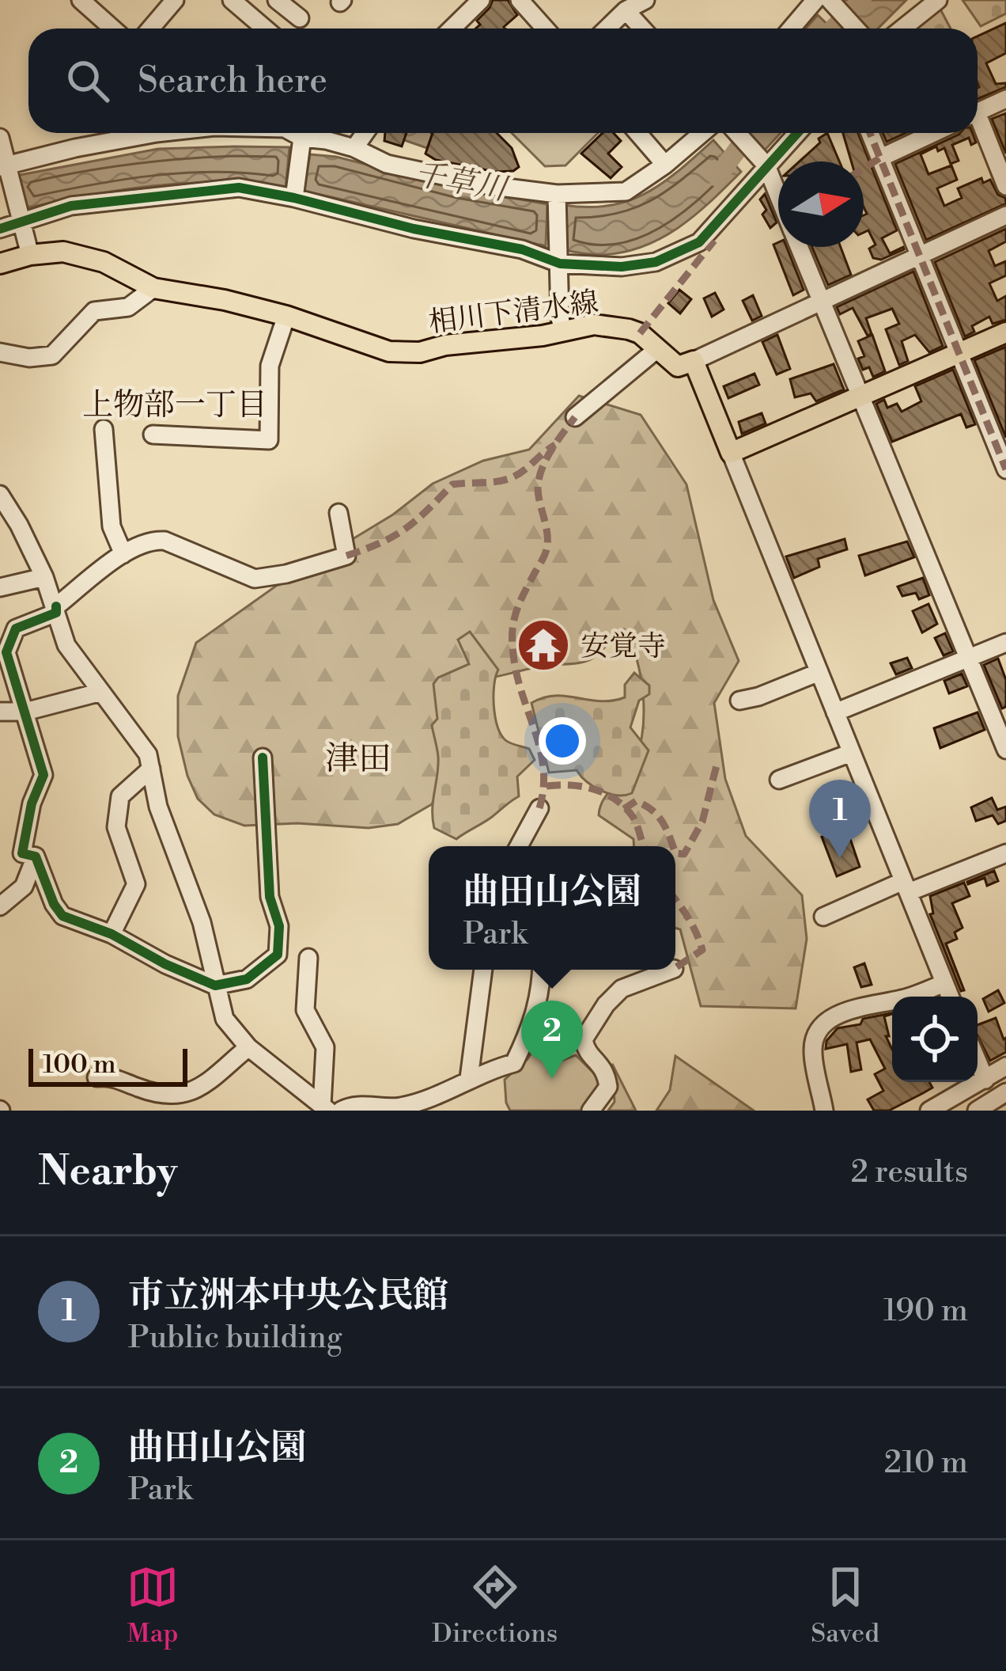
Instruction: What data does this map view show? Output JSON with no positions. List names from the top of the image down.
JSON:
{
  "streets": {
    "main road": ["相川下清水線"]
  },
  "districts": ["上物部一丁目", "津田"],
  "water": ["千草川"],
  "places": {
    "temple": ["安覚寺"]
  },
  "scale_bar": "100 m",
  "north": "right",
  "page": {
    "search": "Search here",
    "pins": ["1", "2"],
    "popup": ["曲田山公園", "Park"],
    "scale": "100 m",
    "heading": ["Nearby", "2 results"],
    "list": [
      {
        "mark": "1",
        "name": "市立洲本中央公民館",
        "note": "Public building",
        "value": "190 m"
      },
      {
        "mark": "2",
        "name": "曲田山公園",
        "note": "Park",
        "value": "210 m"
      }
    ],
    "nav": ["Map", "Directions", "Saved"]
  }
}
